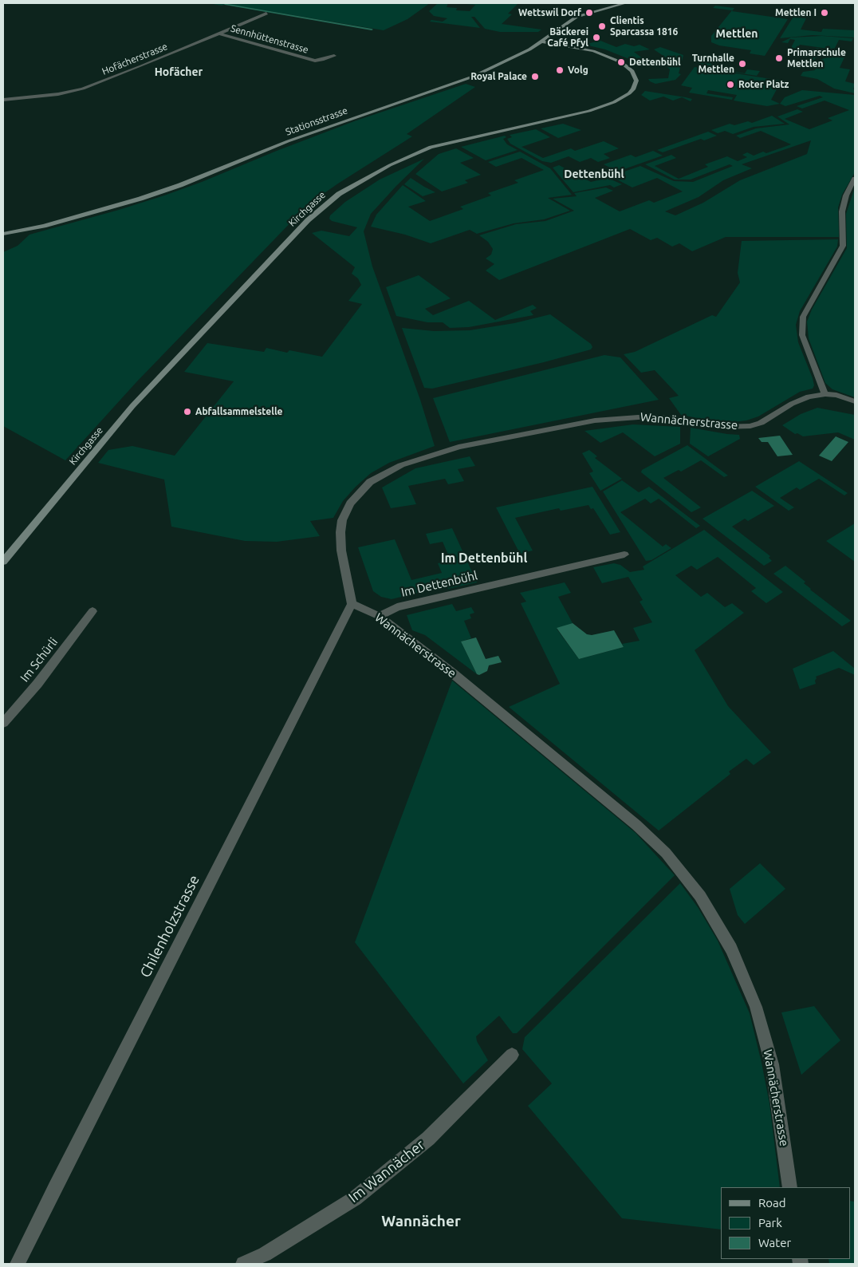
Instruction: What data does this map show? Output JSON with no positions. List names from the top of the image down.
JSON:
{
  "streets": {
    "street": [
      "Sennhüttenstrasse",
      "Hofächerstrasse",
      "Stationsstrasse",
      "Kirchgasse",
      "Wannächerstrasse",
      "Im Dettenbühl",
      "Im Schürli",
      "Chilenholzstrasse",
      "Im Wannächer"
    ]
  },
  "crossings": [
    ["Sennhüttenstrasse", "Hofächerstrasse"],
    ["Stationsstrasse", "Kirchgasse"],
    ["Wannächerstrasse", "Im Dettenbühl"],
    ["Wannächerstrasse", "Chilenholzstrasse"]
  ],
  "districts": [
    "Mettlen",
    "Hofächer",
    "Dettenbühl",
    "Im Dettenbühl",
    "Wannächer"
  ],
  "places": [
    "Wettswil Dorf",
    "Mettlen I",
    "Clientis Sparcassa 1816",
    "Bäckerei Café Pfyl",
    "Primarschule Mettlen",
    "Dettenbühl",
    "Turnhalle Mettlen",
    "Volg",
    "Royal Palace",
    "Roter Platz",
    "Abfallsammelstelle"
  ],
  "legend": ["Road", "Park", "Water"]
}
